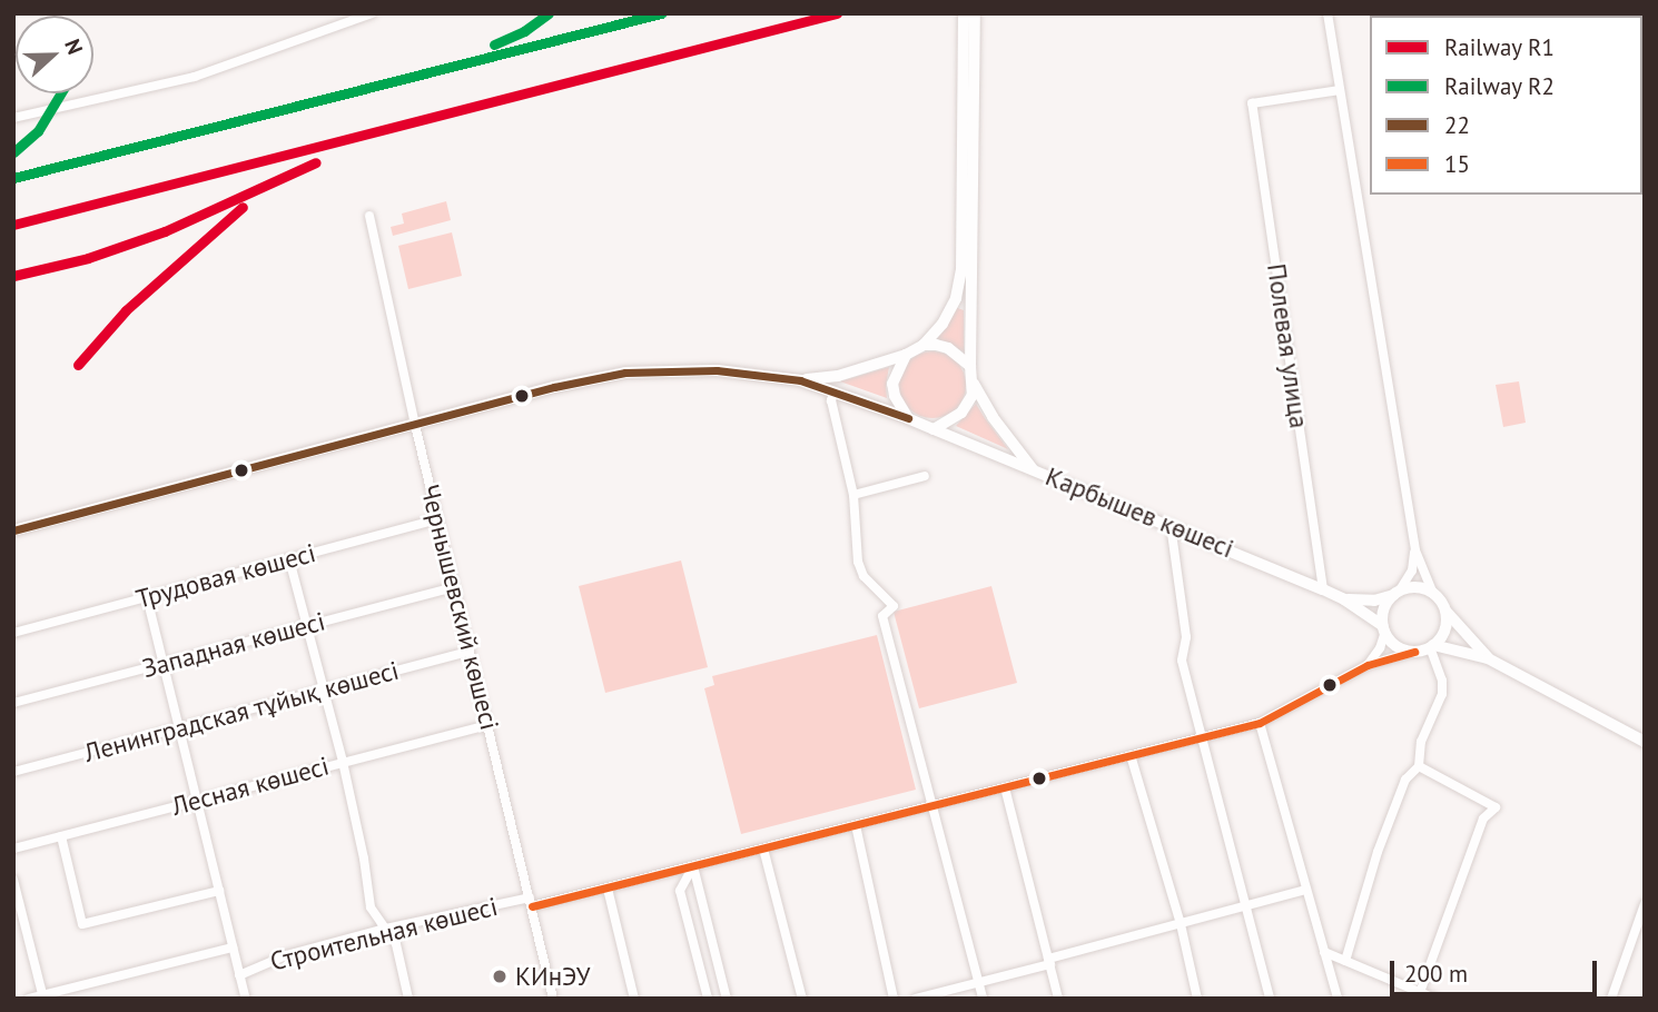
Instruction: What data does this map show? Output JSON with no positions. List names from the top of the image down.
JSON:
{
  "streets": {
    "main road": ["Карбышев көшесі"],
    "street": [
      "Полевая улица",
      "Трудовая көшесі",
      "Чернышевский көшесі",
      "Западная көшесі",
      "Ленинградская тұйық көшесі",
      "Лесная көшесі",
      "Строительная көшесі"
    ]
  },
  "crossings": [
    ["Полевая улица", "Карбышев көшесі"],
    ["Карбышев көшесі", "Строительная көшесі"],
    ["Трудовая көшесі", "Чернышевский көшесі"],
    ["Чернышевский көшесі", "Западная көшесі"],
    ["Чернышевский көшесі", "Ленинградская тұйық көшесі"],
    ["Чернышевский көшесі", "Лесная көшесі"],
    ["Чернышевский көшесі", "Строительная көшесі"]
  ],
  "places": ["КИнЭУ"],
  "lines": [
    "rail line R1",
    "rail line R2",
    "transit line 22",
    "transit line 15"
  ],
  "legend": [
    "Railway R1",
    "Railway R2",
    "22",
    "15"
  ],
  "scale_bar": "200 m",
  "north": "right"
}
